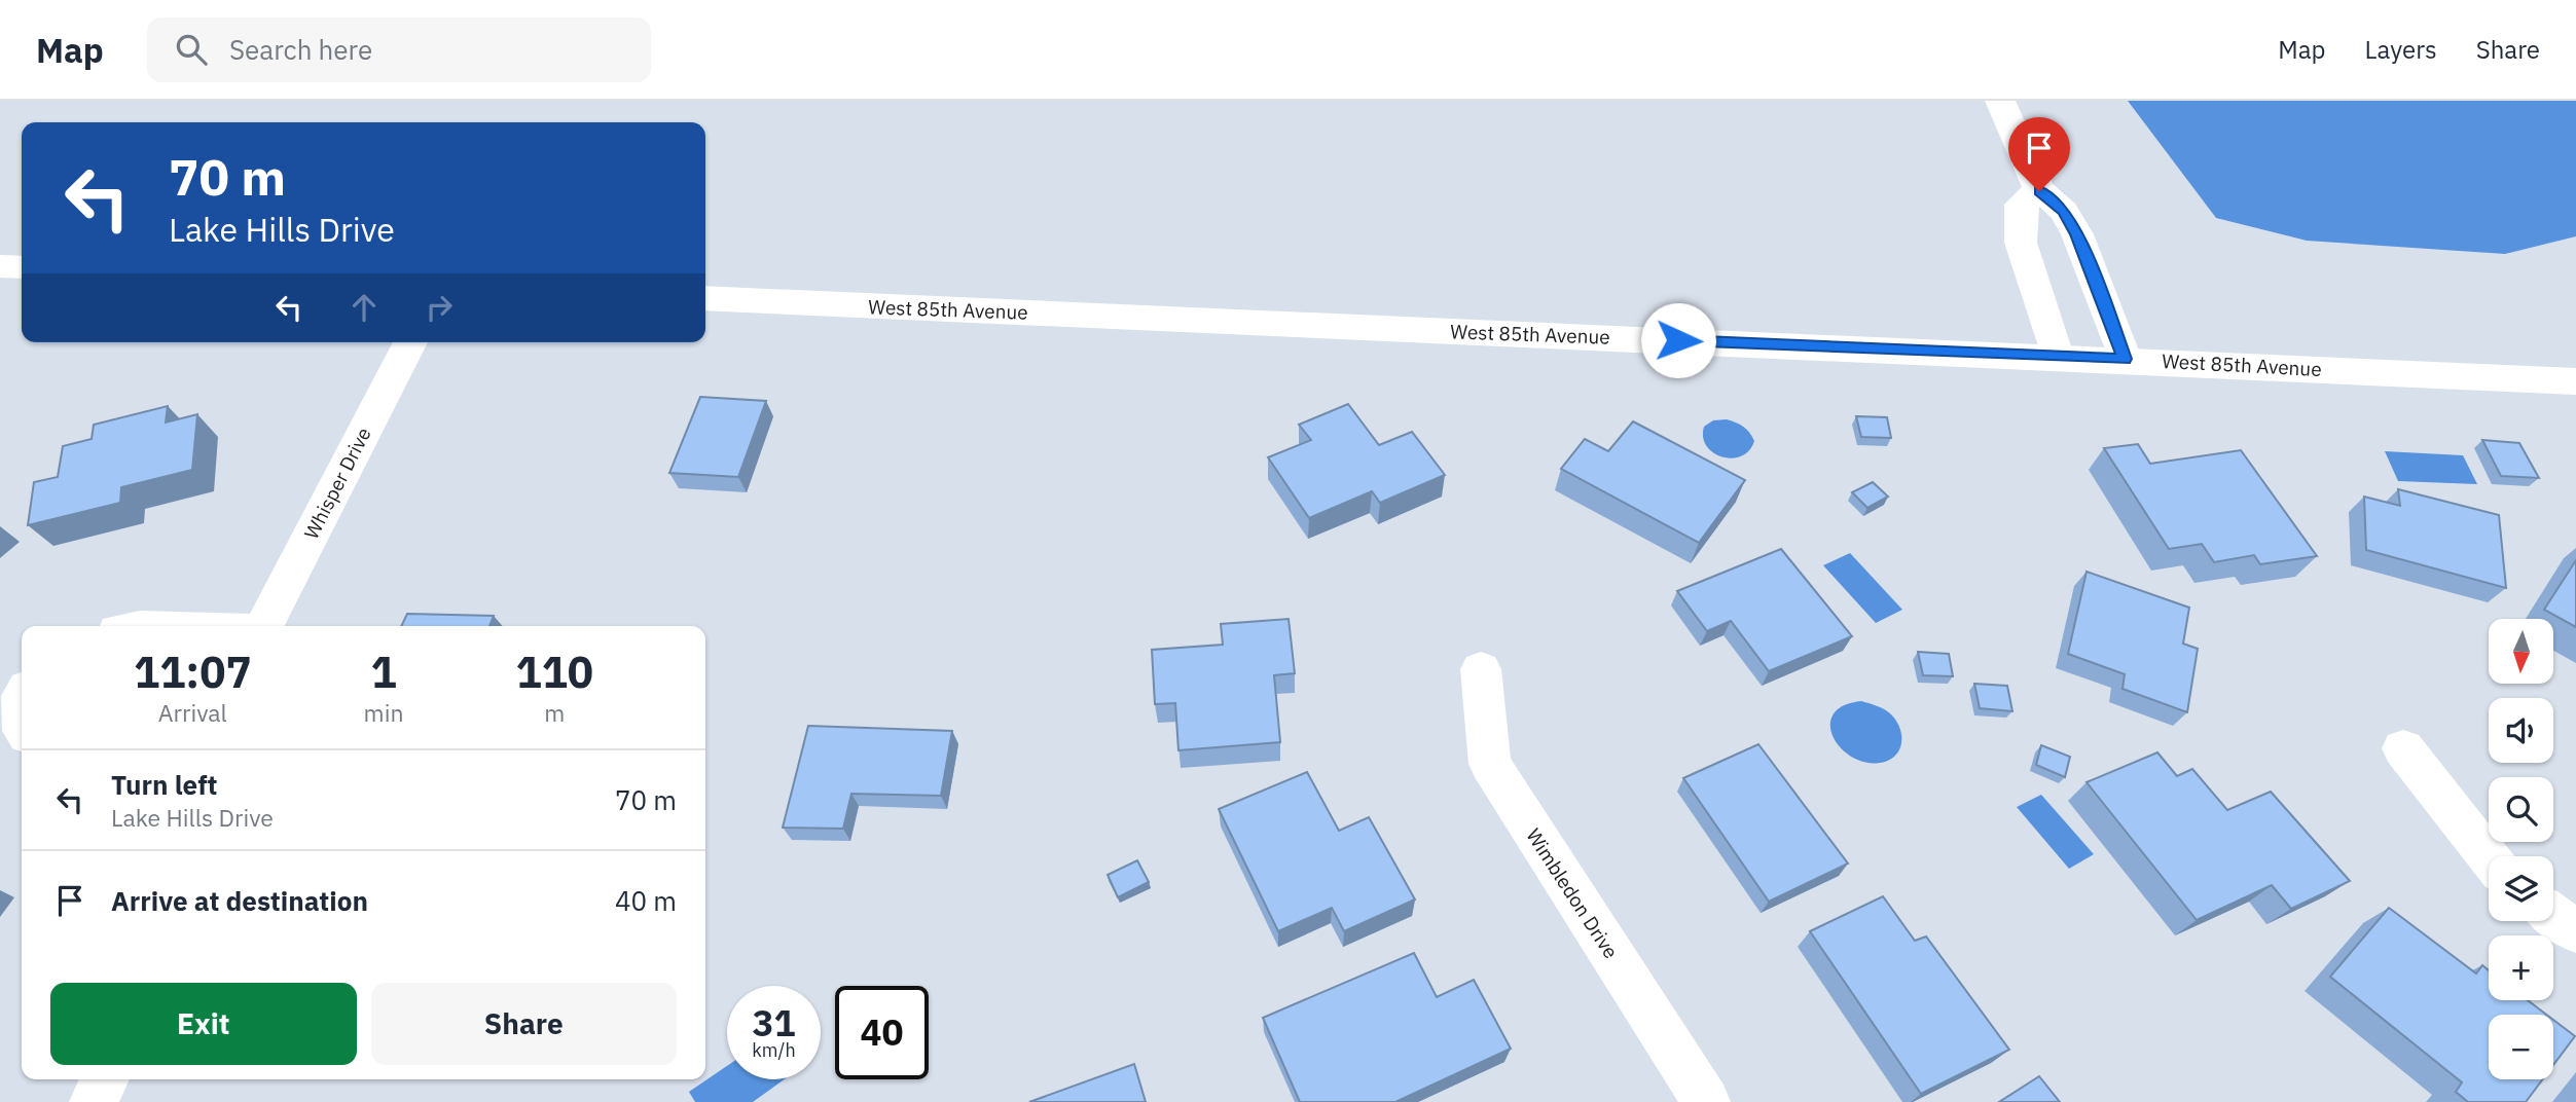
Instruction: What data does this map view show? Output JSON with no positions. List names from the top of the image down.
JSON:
{
  "streets": {
    "street": ["West 85th Avenue", "Whisper Drive", "Wimbledon Drive"]
  },
  "north": "bottom",
  "page": {
    "header": "Map",
    "search": "Search here",
    "nav": ["Map", "Layers", "Share"],
    "turn": ["70 m", "Lake Hills Drive"],
    "map_buttons": ["+", "−"],
    "eta": [
      "11:07",
      "Arrival",
      "1",
      "min",
      "110",
      "m"
    ],
    "list": [
      {
        "name": "Turn left",
        "note": "Lake Hills Drive",
        "value": "70 m"
      },
      {
        "name": "Arrive at destination",
        "value": "40 m"
      }
    ],
    "buttons": ["Exit", "Share"],
    "speed": "31 km/h",
    "limit": "40"
  }
}
